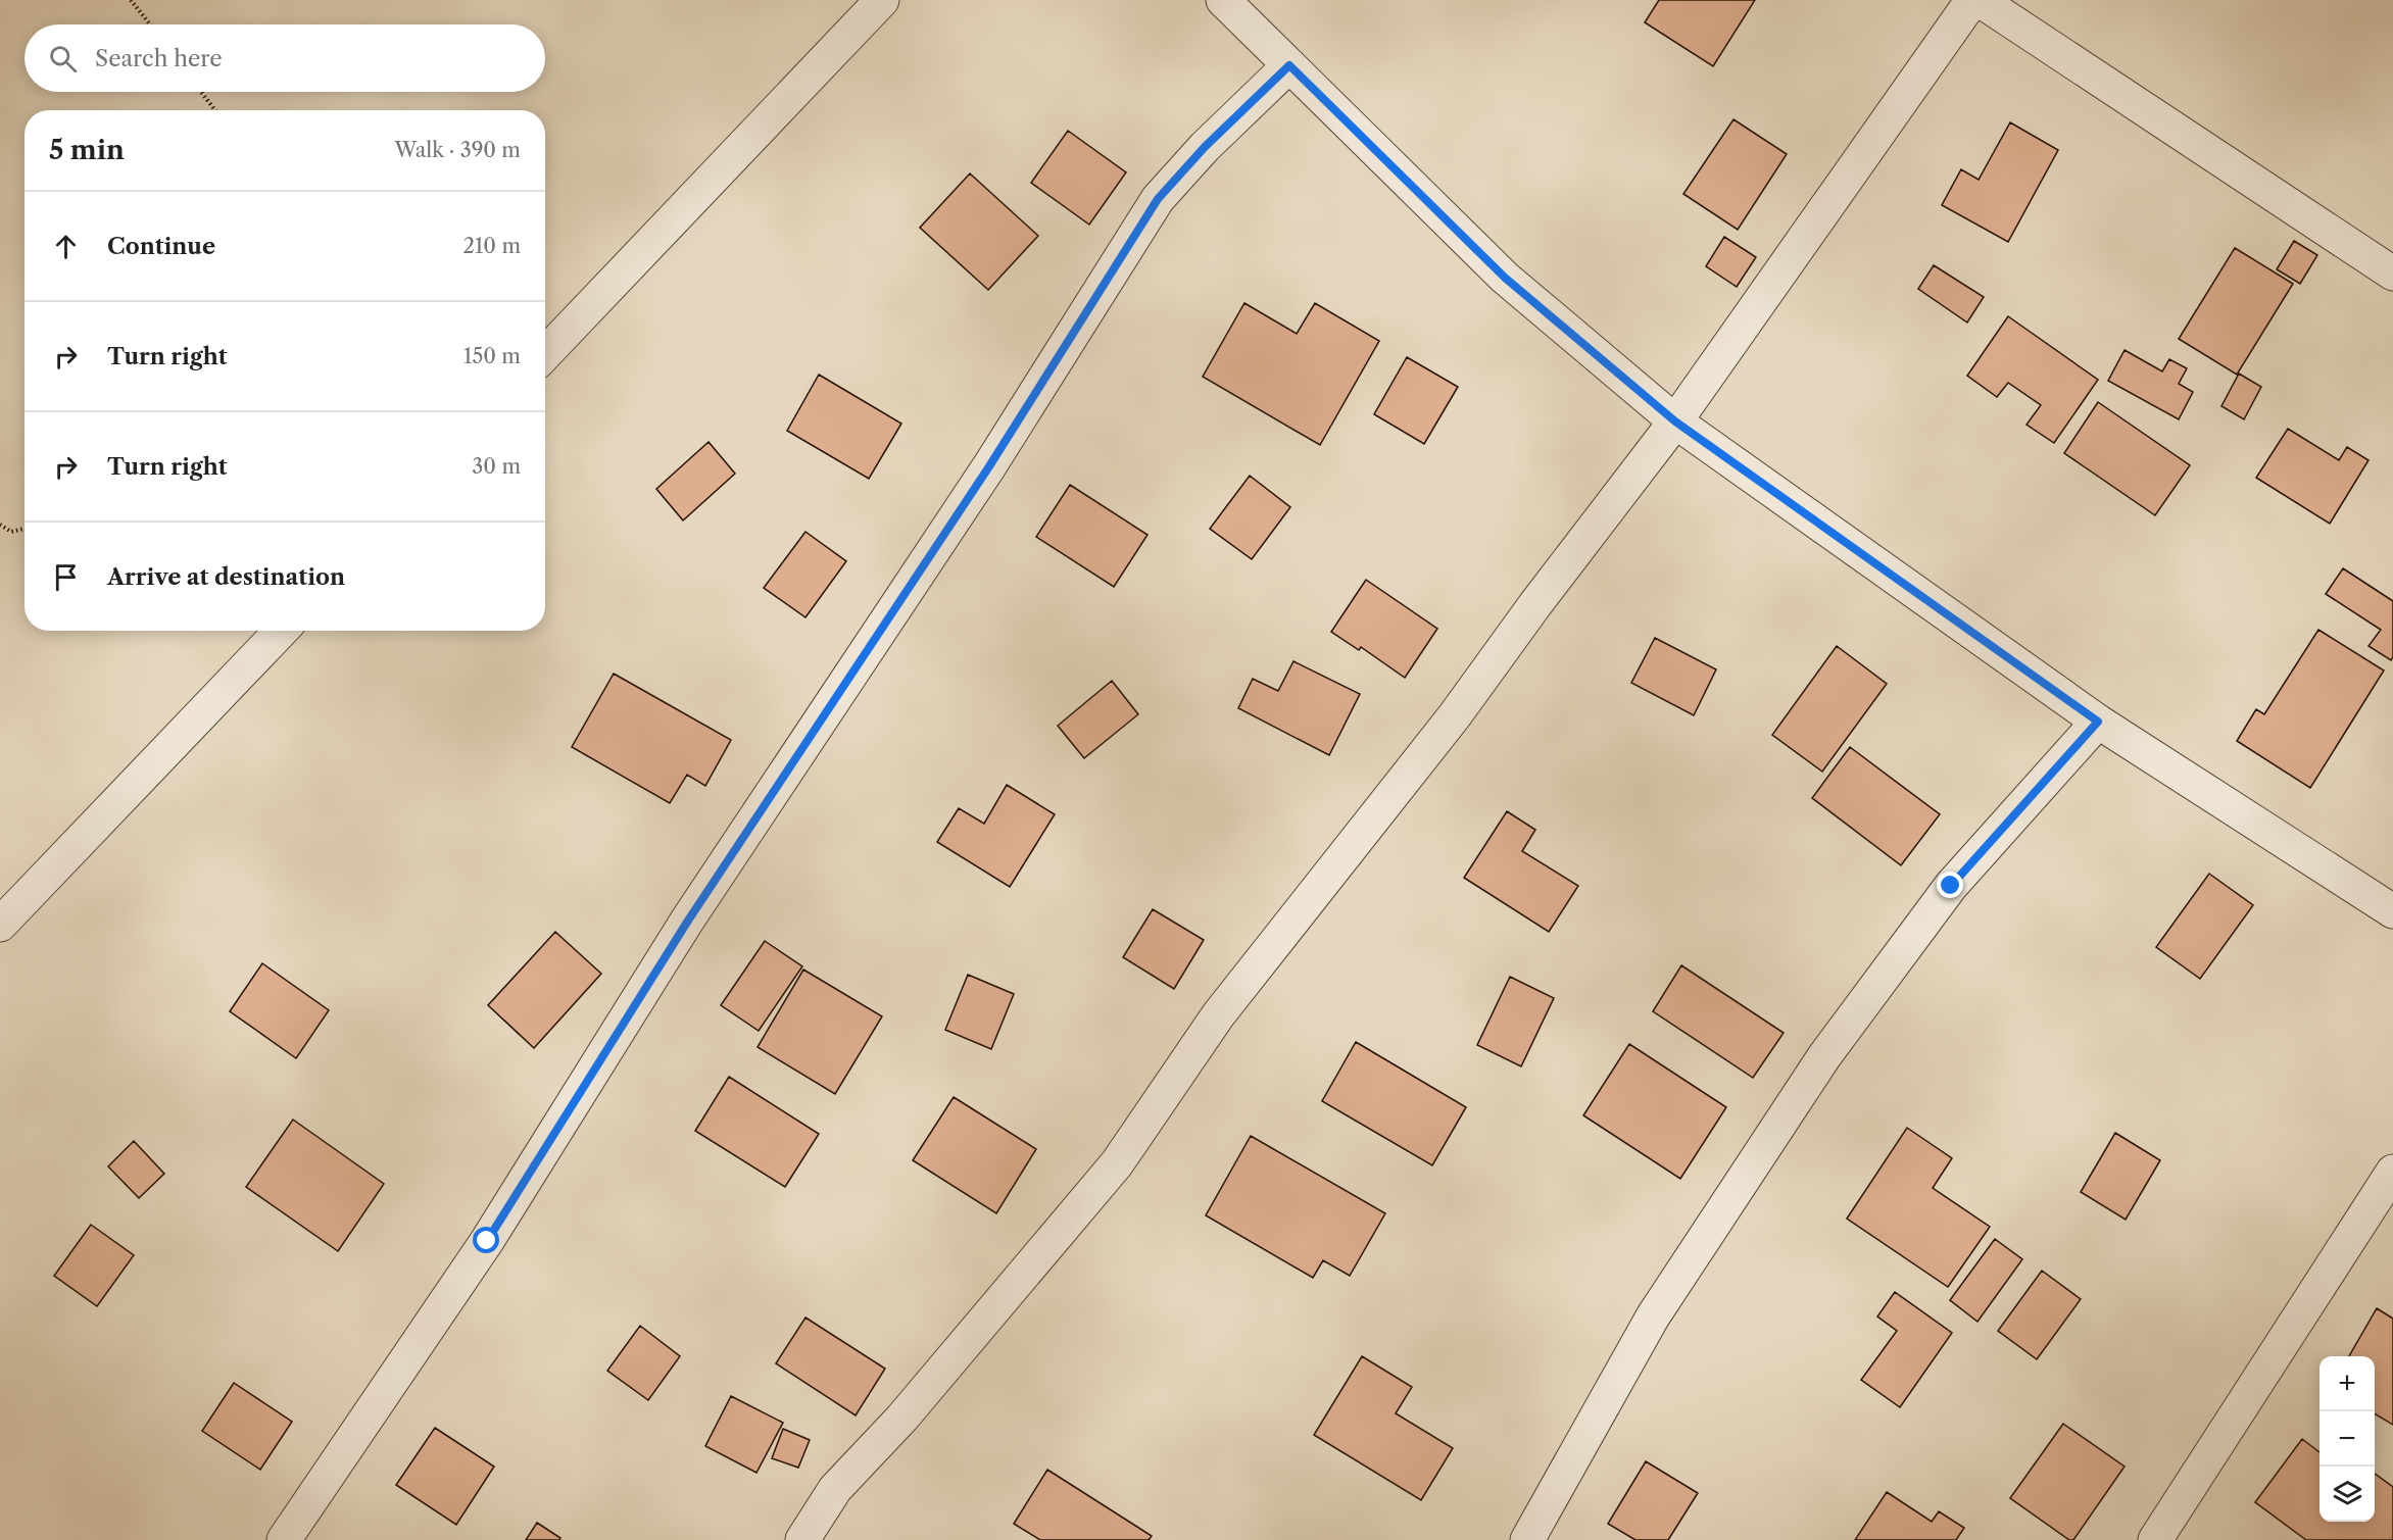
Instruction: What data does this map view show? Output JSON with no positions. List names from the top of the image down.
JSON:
{
  "page": {
    "search": "Search here",
    "heading": ["5 min", "Walk · 390 m"],
    "list": [
      ["Continue", "210 m"],
      ["Turn right", "150 m"],
      ["Turn right", "30 m"],
      "Arrive at destination"
    ],
    "map_buttons": ["+", "−"]
  }
}
